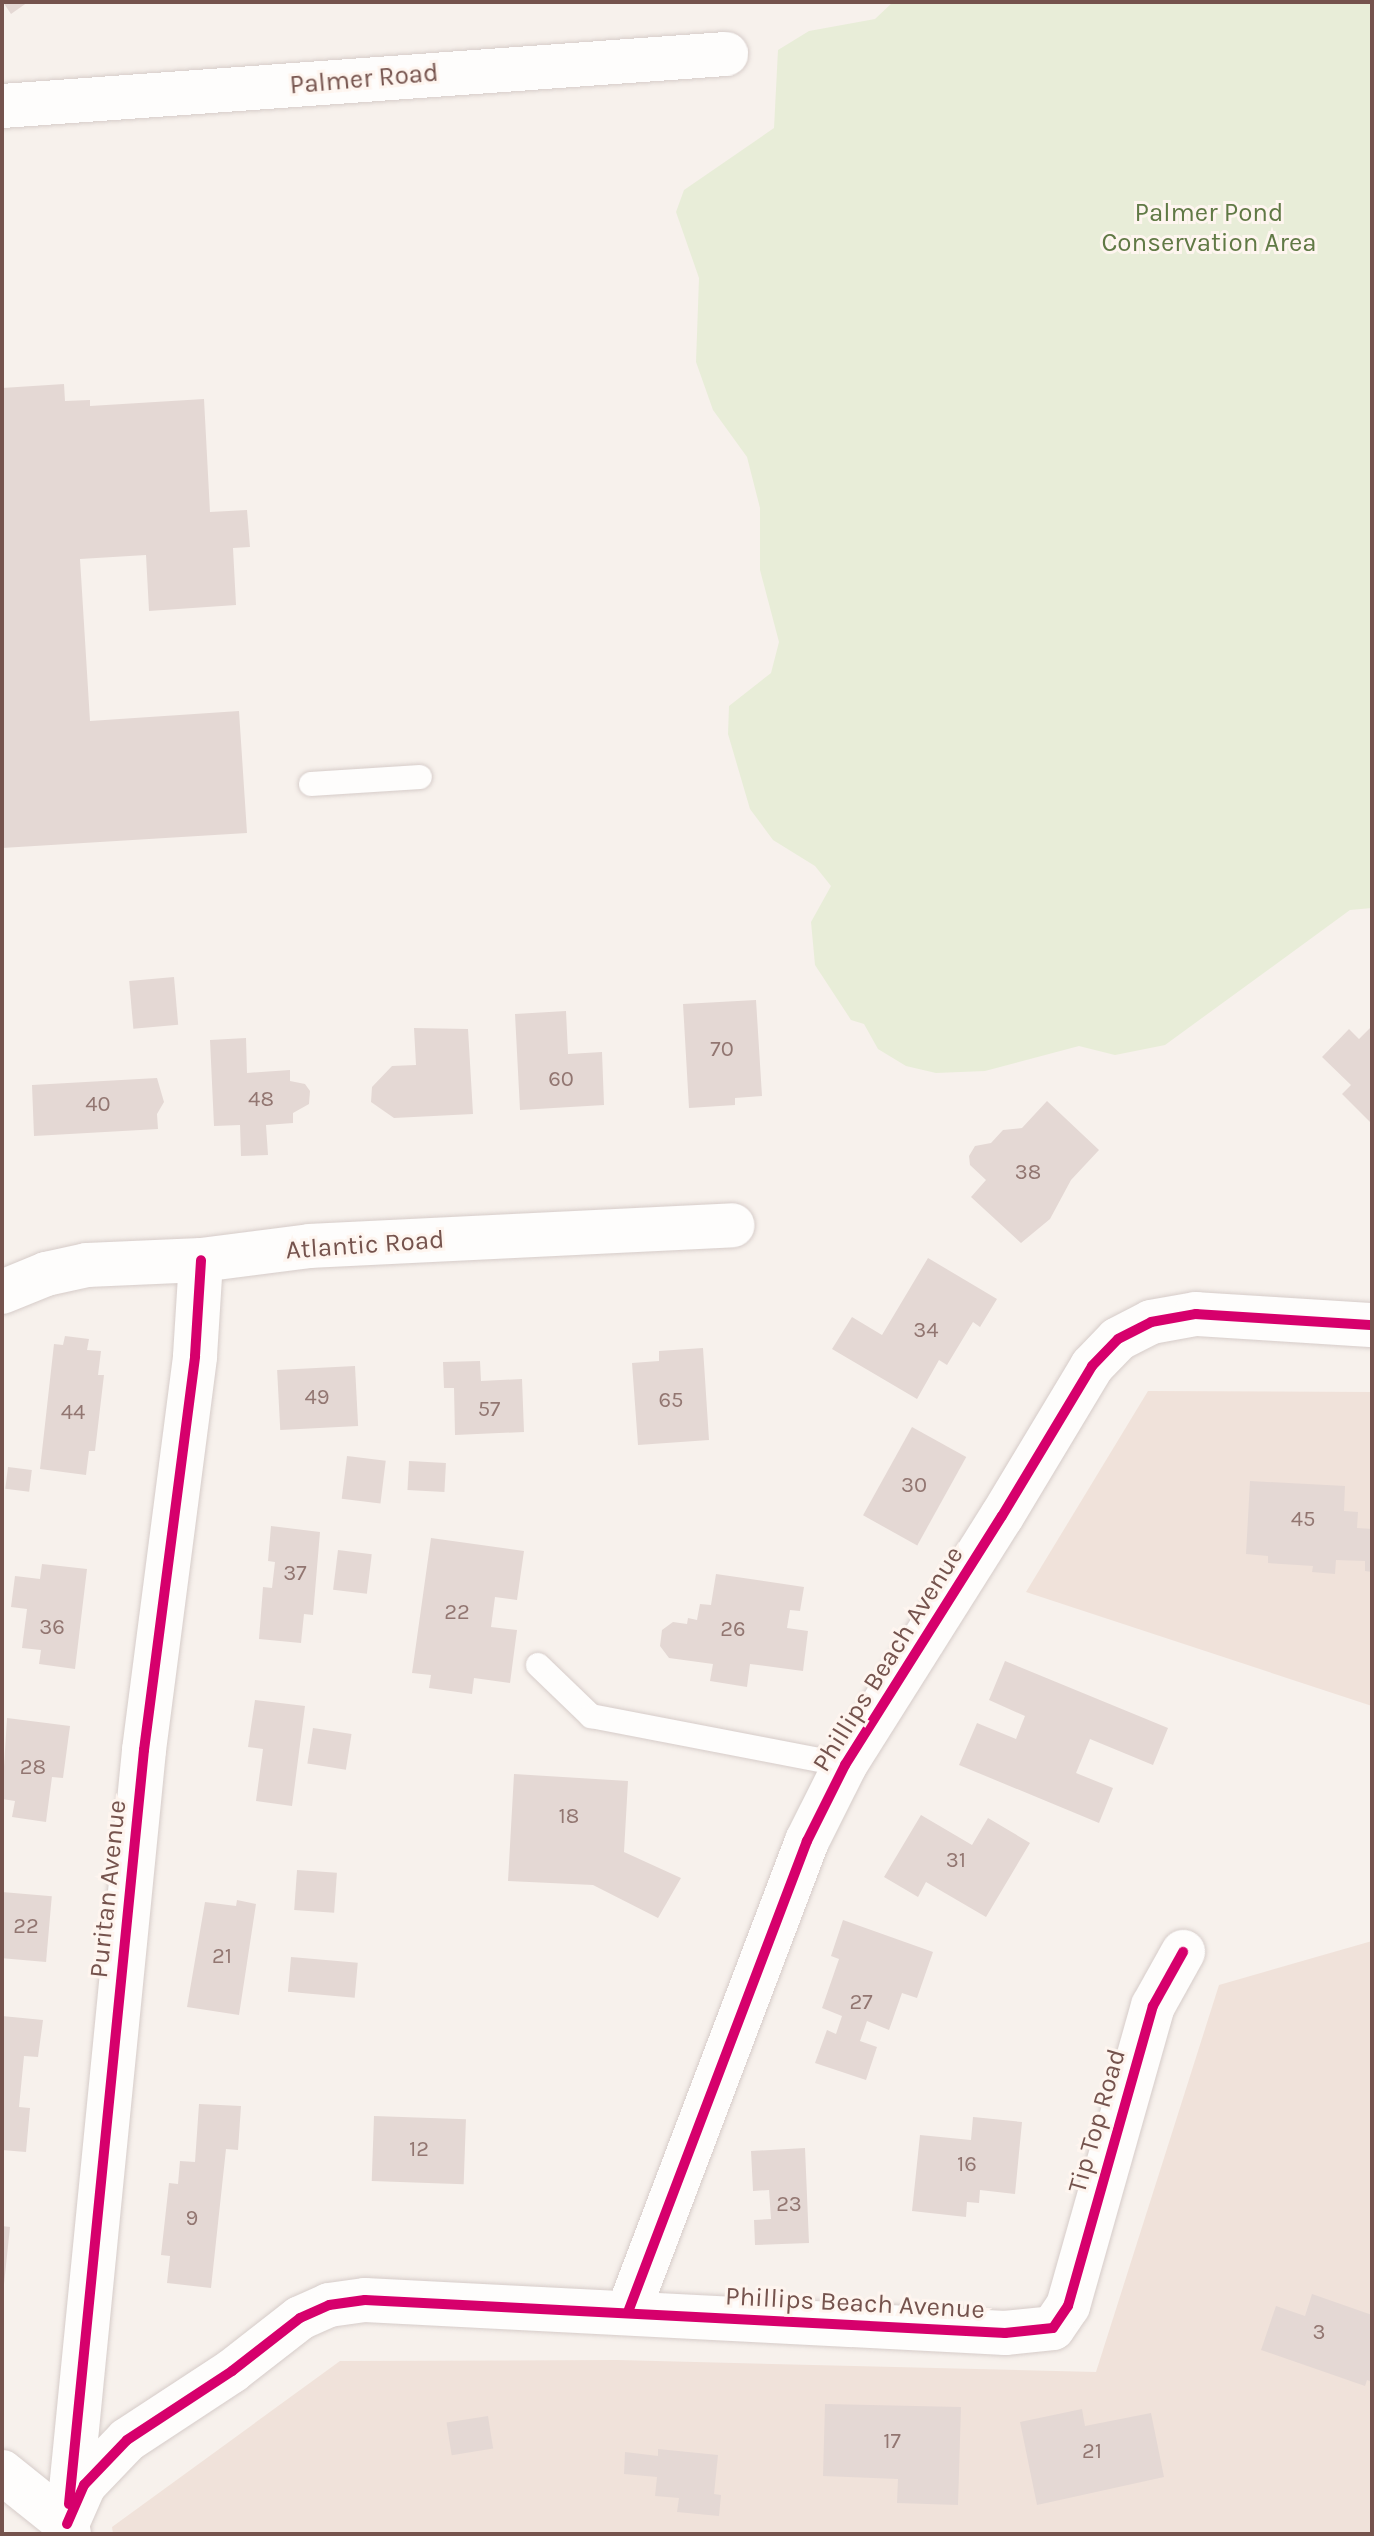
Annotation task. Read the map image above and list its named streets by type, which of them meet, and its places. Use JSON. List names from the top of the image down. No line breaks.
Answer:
{"streets":{"street":["Palmer Road","Atlantic Road","Phillips Beach Avenue","Puritan Avenue","Tip Top Road"]},"crossings":[["Atlantic Road","Puritan Avenue"],["Phillips Beach Avenue","Puritan Avenue"],["Phillips Beach Avenue","Tip Top Road"]],"parks":["Palmer Pond Conservation Area"],"house_numbers":["70","60","48","40","38","34","49","65","57","44","30","45","37","22","36","26","28","18","31","22","21","27","12","16","23","9","3","17","21"]}
